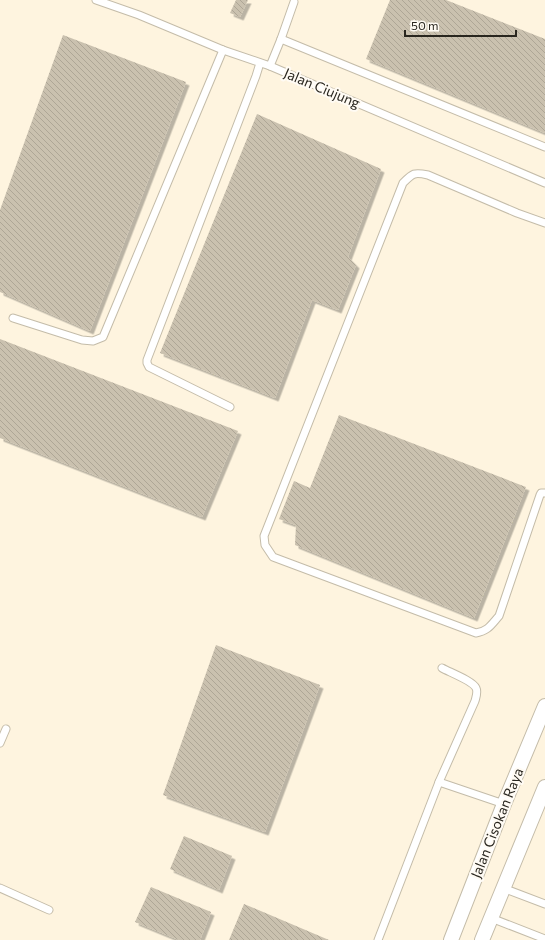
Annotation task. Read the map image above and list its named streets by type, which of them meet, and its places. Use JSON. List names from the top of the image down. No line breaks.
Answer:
{"streets":{"street":["Jalan Cisokan Raya"],"lane":["Jalan Ciujung"]},"scale_bar":"50 m"}
